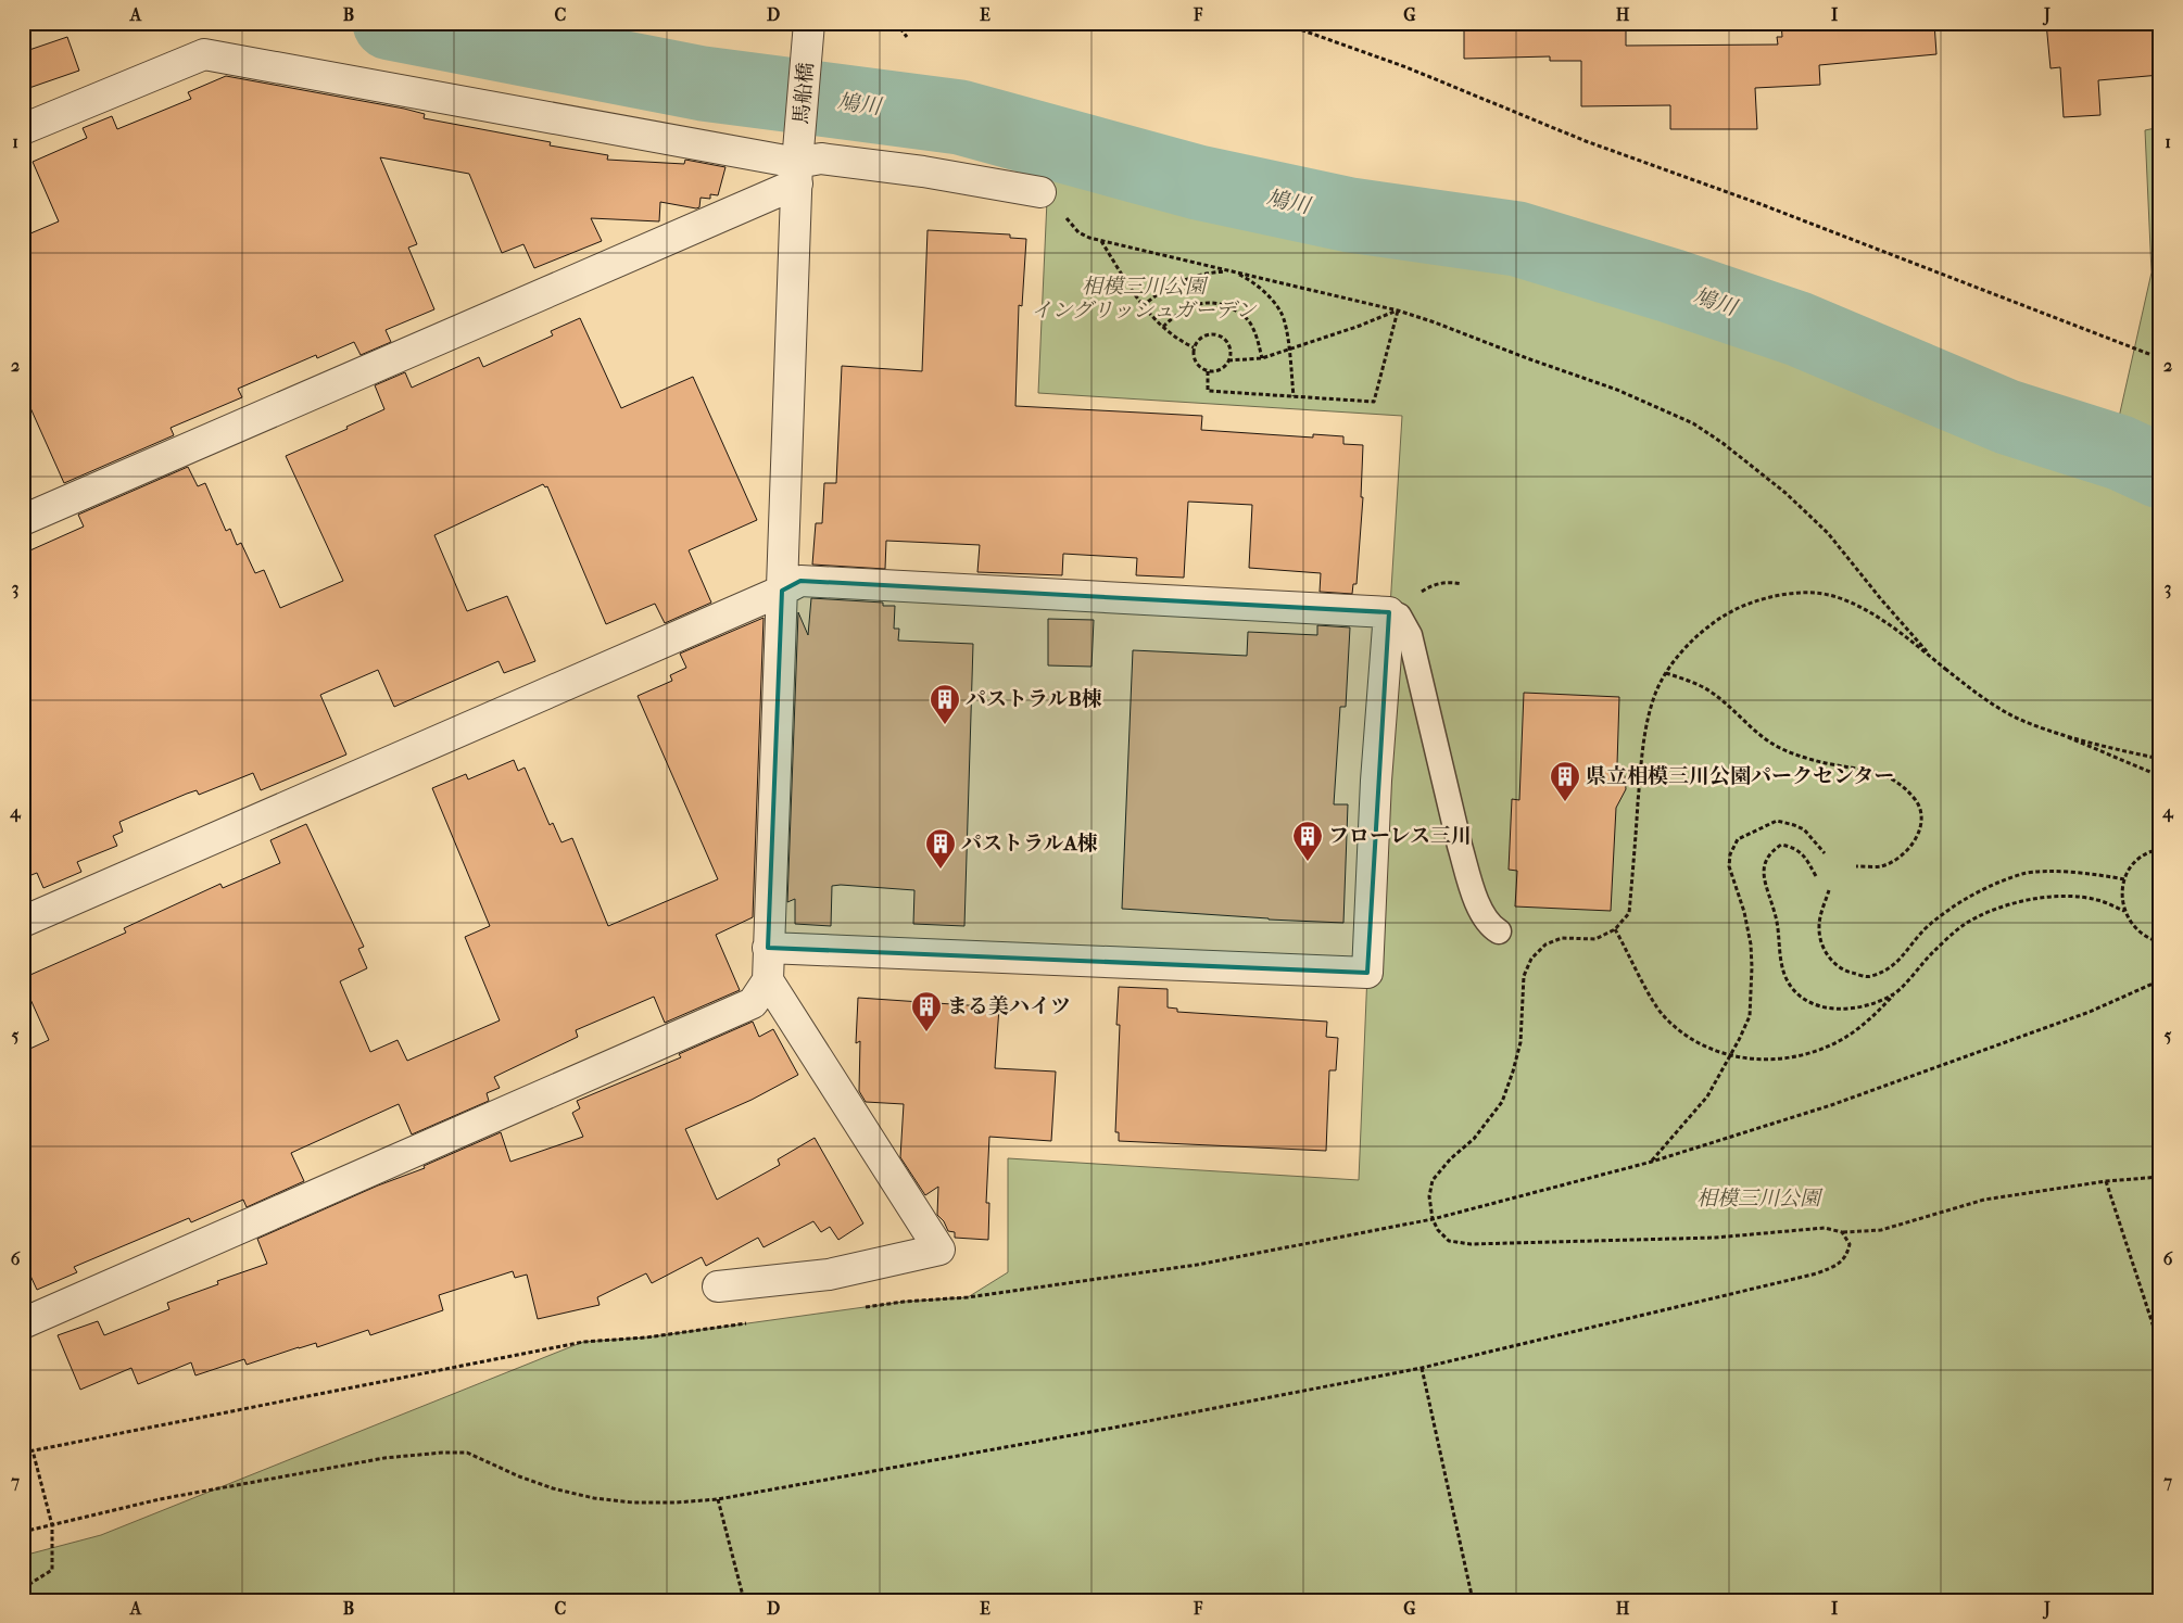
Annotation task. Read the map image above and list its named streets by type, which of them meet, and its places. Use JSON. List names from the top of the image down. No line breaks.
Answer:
{"streets":{"street":["馬船橋"]},"water":["鳩川"],"parks":["相模三川公園 イングリッシュガーデン","相模三川公園"],"places":{"building":["パストラルB棟","県立相模三川公園パークセンター","フローレス三川","パストラルA棟","まる美ハイツ"]},"grid":{"columns":["A","B","C","D","E","F","G","H","I","J"],"rows":["1","2","3","4","5","6","7"]}}
